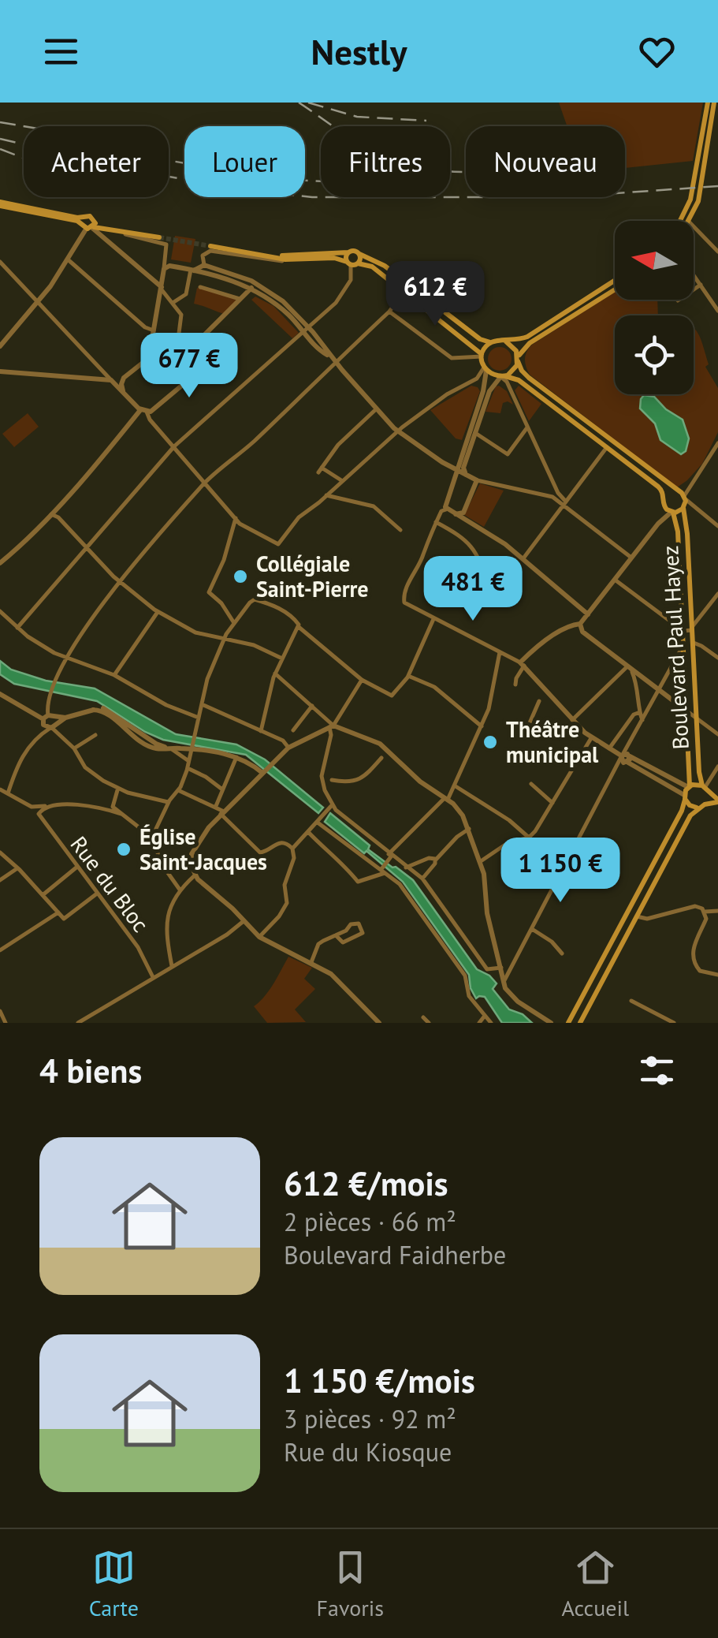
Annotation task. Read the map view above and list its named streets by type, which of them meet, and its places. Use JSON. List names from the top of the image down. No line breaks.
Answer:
{"streets":{"main road":["Boulevard Paul Hayez"],"street":["Rue du Bloc"]},"places":["Collégiale Saint-Pierre","Théâtre municipal","Église Saint-Jacques"],"north":"left","page":{"header":"Nestly","chip":["Acheter","Louer","Filtres","Nouveau"],"price":["612 €","677 €","481 €","1 150 €"],"heading":"4 biens","list":[{"name":"612 €/mois","note":"2 pièces · 66 m² · Boulevard Faidherbe"},{"name":"1 150 €/mois","note":"3 pièces · 92 m² · Rue du Kiosque"}],"tabs":["Carte","Favoris","Accueil"]}}
